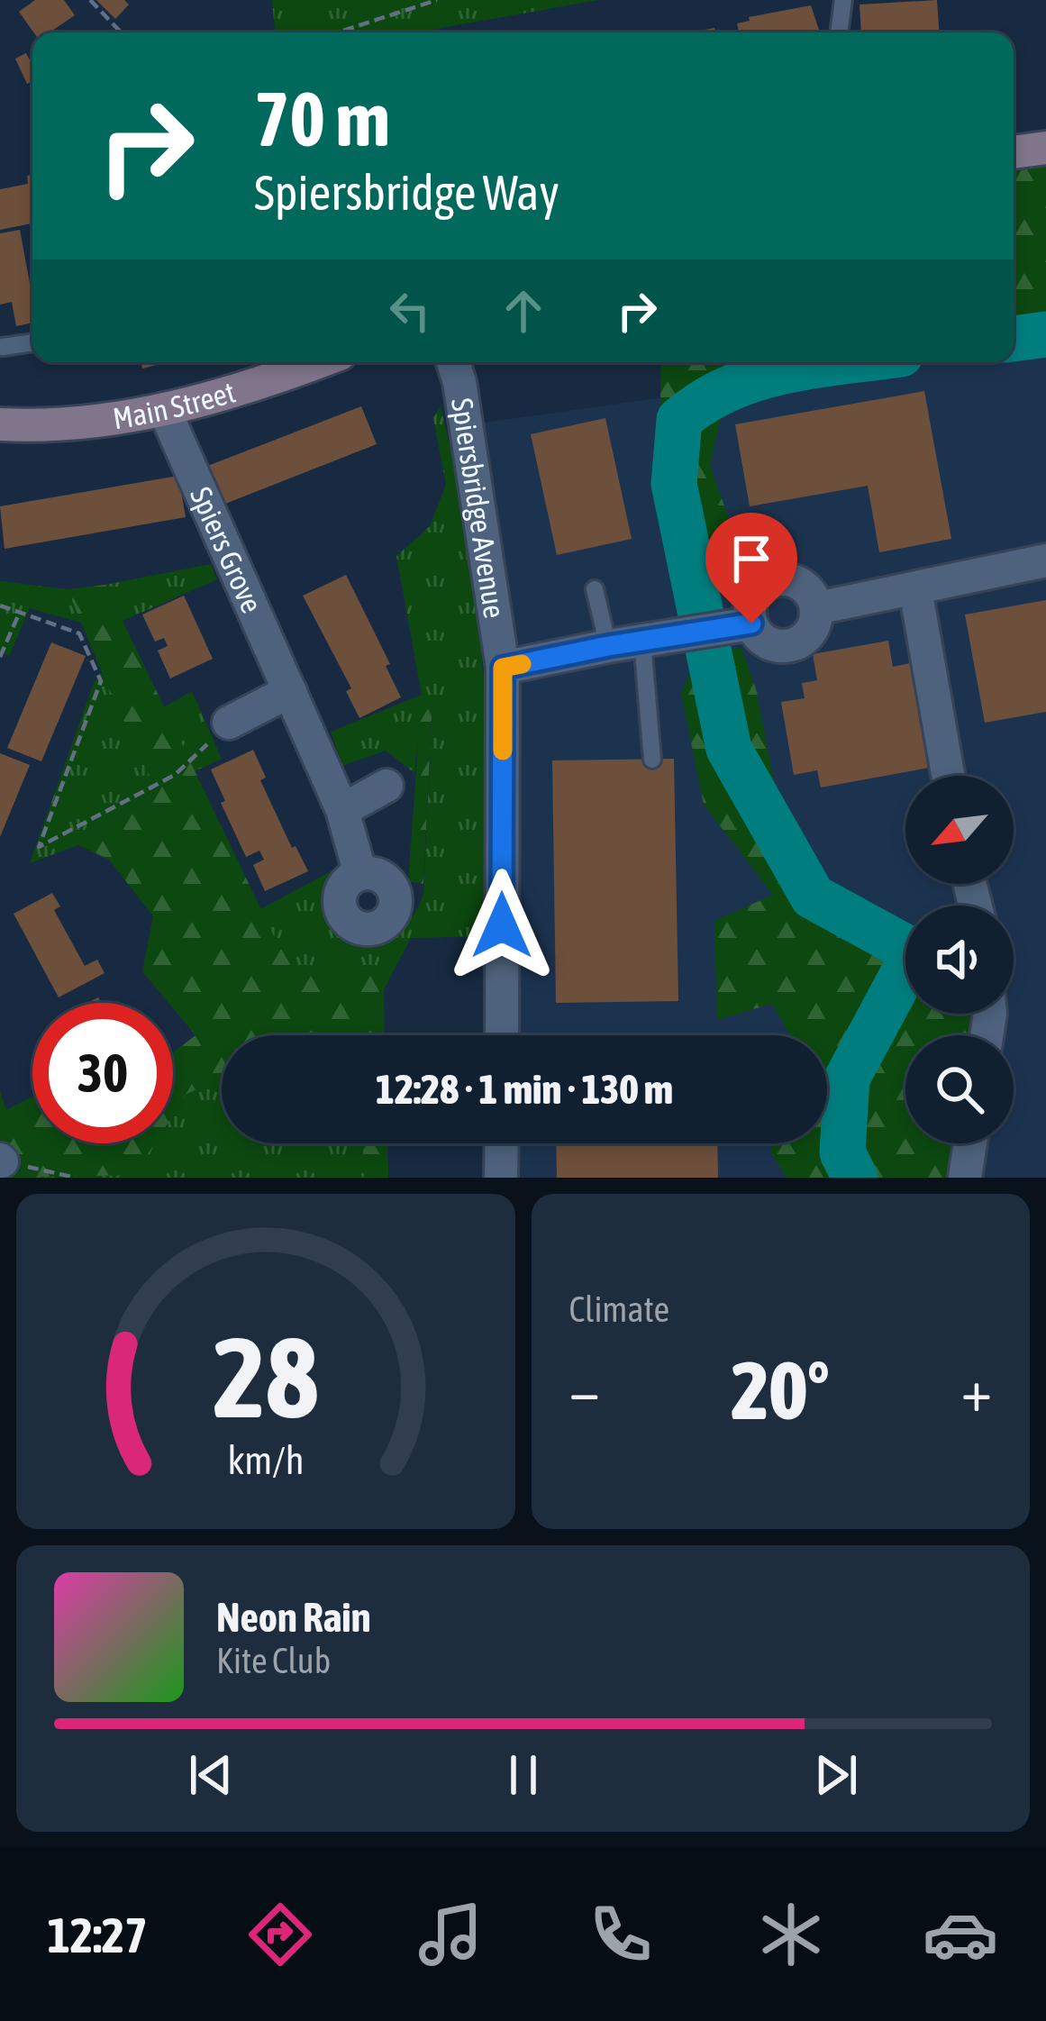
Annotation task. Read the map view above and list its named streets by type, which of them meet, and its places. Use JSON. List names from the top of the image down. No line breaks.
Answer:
{"streets":{"main road":["Main Street"],"street":["Spiersbridge Avenue","Spiers Grove"]},"crossings":[["Main Street","Spiers Grove"]],"north":"bottom left","page":{"turn":["70 m","Spiersbridge Way"],"limit":"30","trip":"12:28 · 1 min · 130 m","tile":"Climate","heat":["−","20°","+"],"song":["Neon Rain","Kite Club"],"tabs":"12:27","gauge":["28","km/h"]}}
